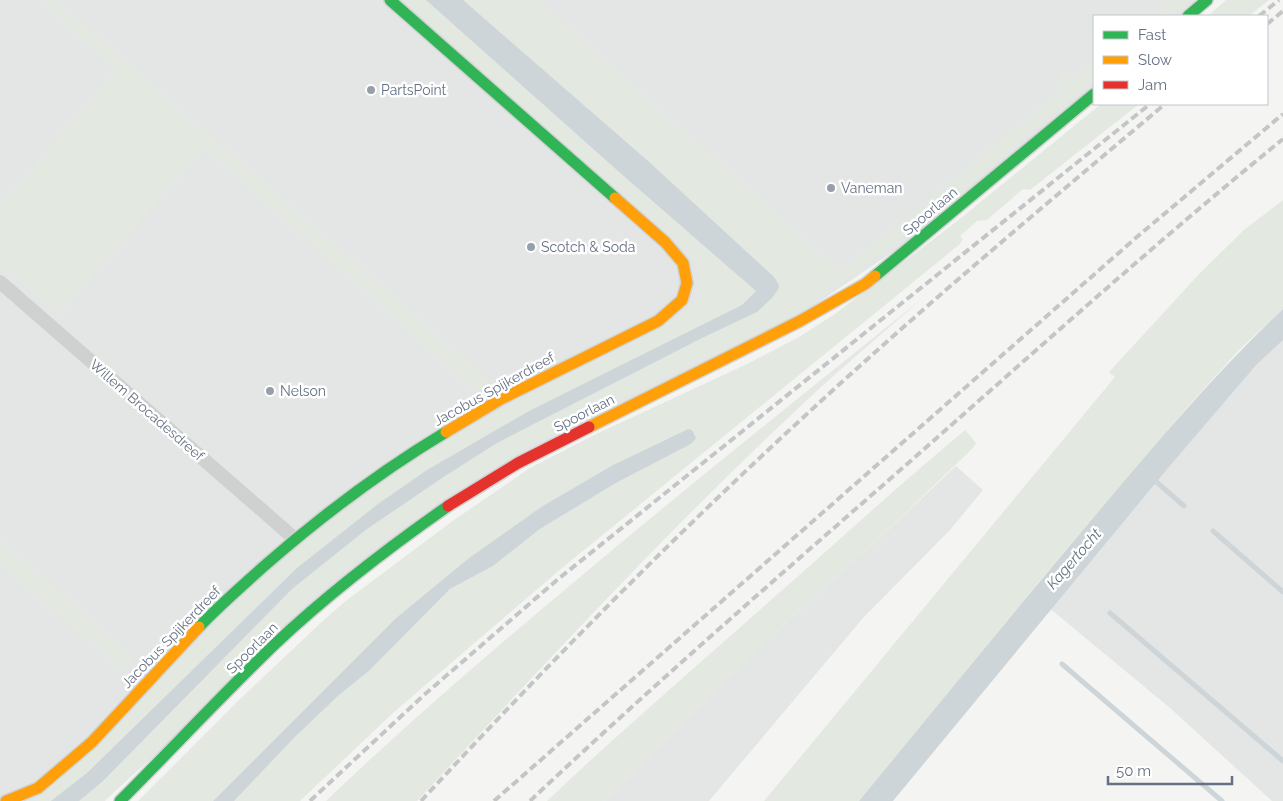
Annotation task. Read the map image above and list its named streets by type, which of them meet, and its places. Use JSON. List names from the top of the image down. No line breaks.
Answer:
{"streets":{"street":["Spoorlaan","Jacobus Spijkerdreef","Willem Brocadesdreef"]},"crossings":[["Jacobus Spijkerdreef","Willem Brocadesdreef"]],"water":["Kagertocht"],"places":["PartsPoint","Vaneman","Scotch & Soda","Nelson"],"legend":["Fast","Slow","Jam"],"scale_bar":"50 m"}
